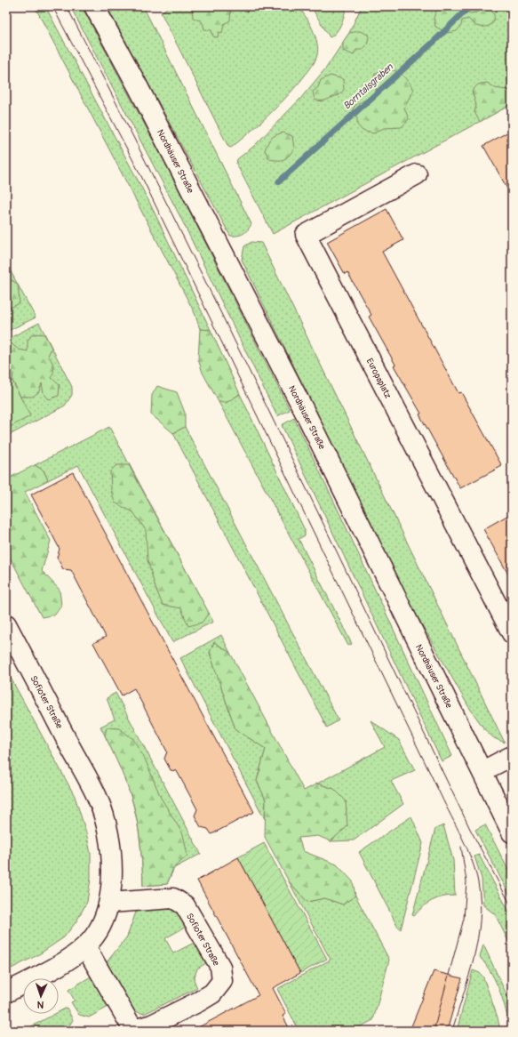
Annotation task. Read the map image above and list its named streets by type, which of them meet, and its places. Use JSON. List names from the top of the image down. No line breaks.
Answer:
{"streets":{"street":["Nordhäuser Straße","Europaplatz","Sofioter Straße"]},"water":["Borntalsgraben"],"north":"bottom"}
